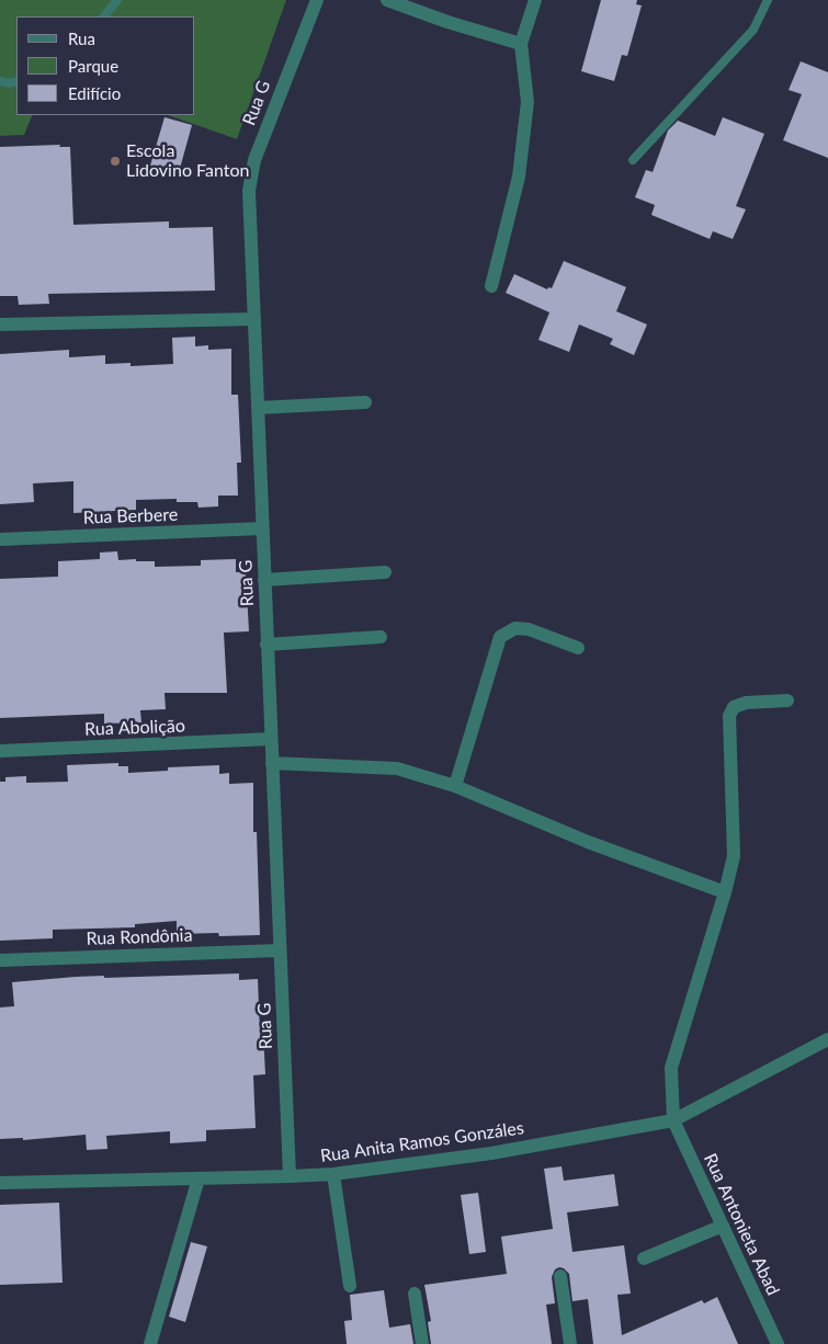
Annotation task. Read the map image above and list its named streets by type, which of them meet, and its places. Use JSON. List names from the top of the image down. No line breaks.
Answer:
{"streets":{"street":["Rua G","Rua Berbere","Rua Abolição","Rua Rondônia","Rua Anita Ramos Gonzáles","Rua Antonieta Abad"]},"crossings":[["Rua G","Rua Berbere"],["Rua G","Rua Abolição"],["Rua G","Rua Rondônia"],["Rua G","Rua Anita Ramos Gonzáles"],["Rua Anita Ramos Gonzáles","Rua Antonieta Abad"]],"places":["Escola Lidovino Fanton"],"legend":["Rua","Parque","Edifício"]}
